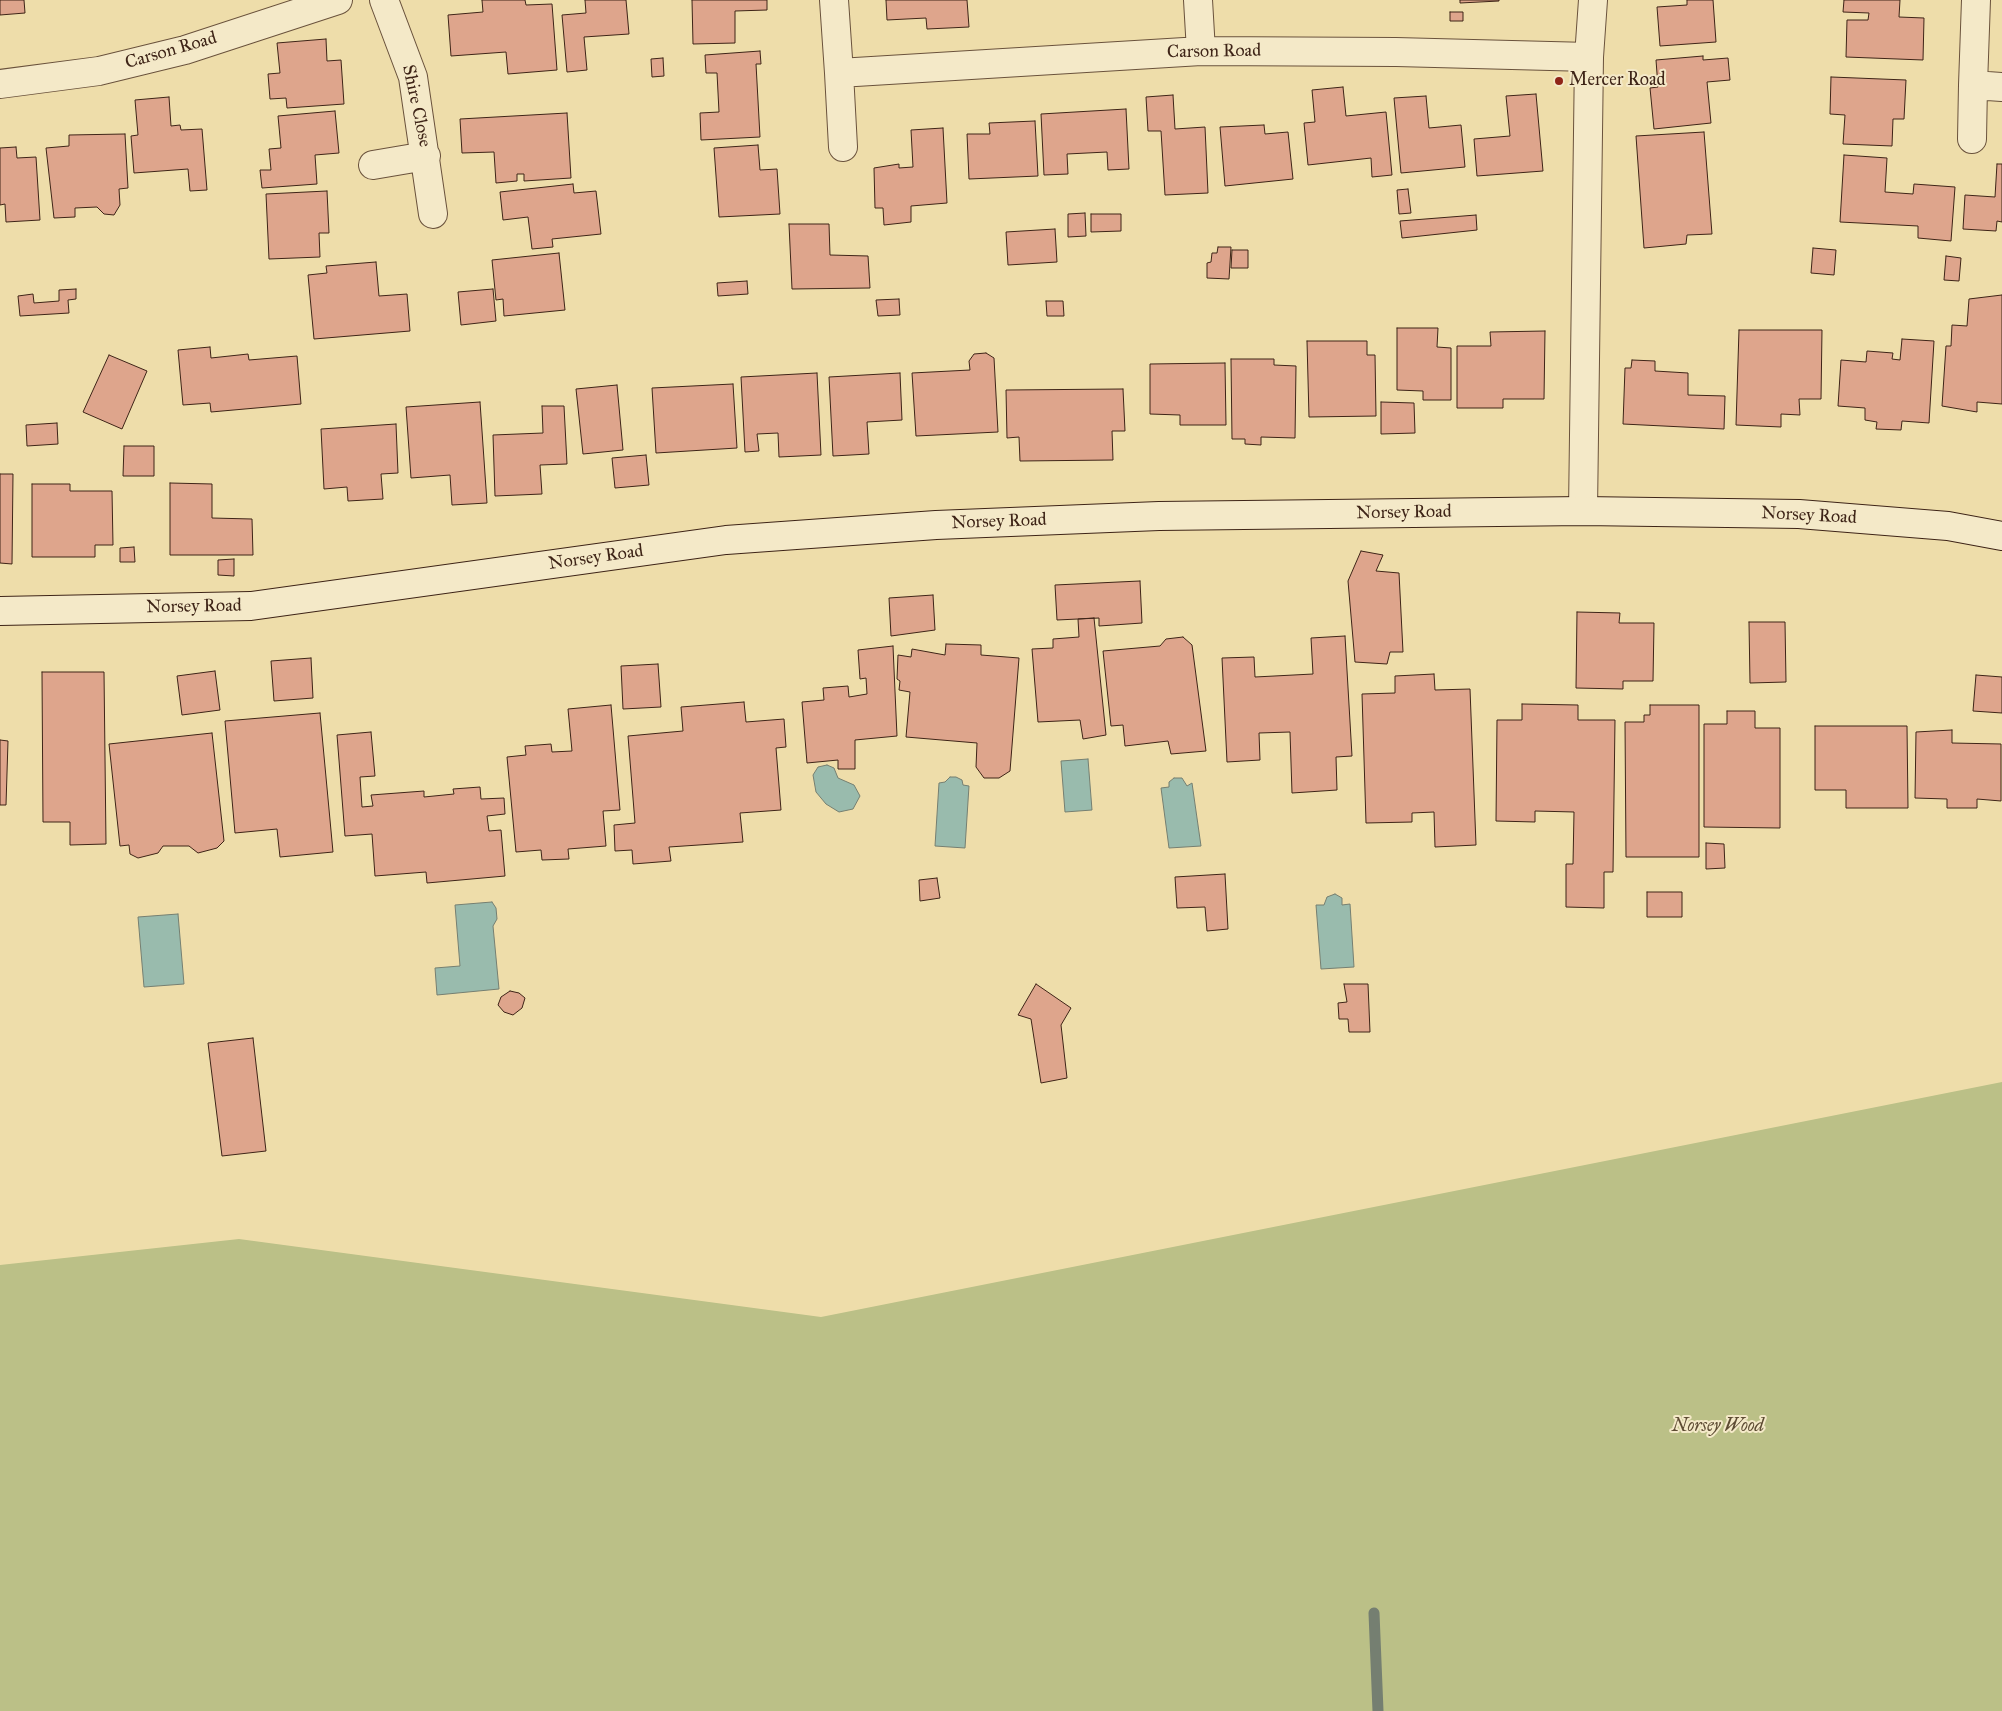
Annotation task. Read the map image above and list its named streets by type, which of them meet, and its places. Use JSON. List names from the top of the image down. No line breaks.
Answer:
{"streets":{"street":["Carson Road","Shire Close","Norsey Road"]},"parks":["Norsey Wood"],"places":["Mercer Road"]}
